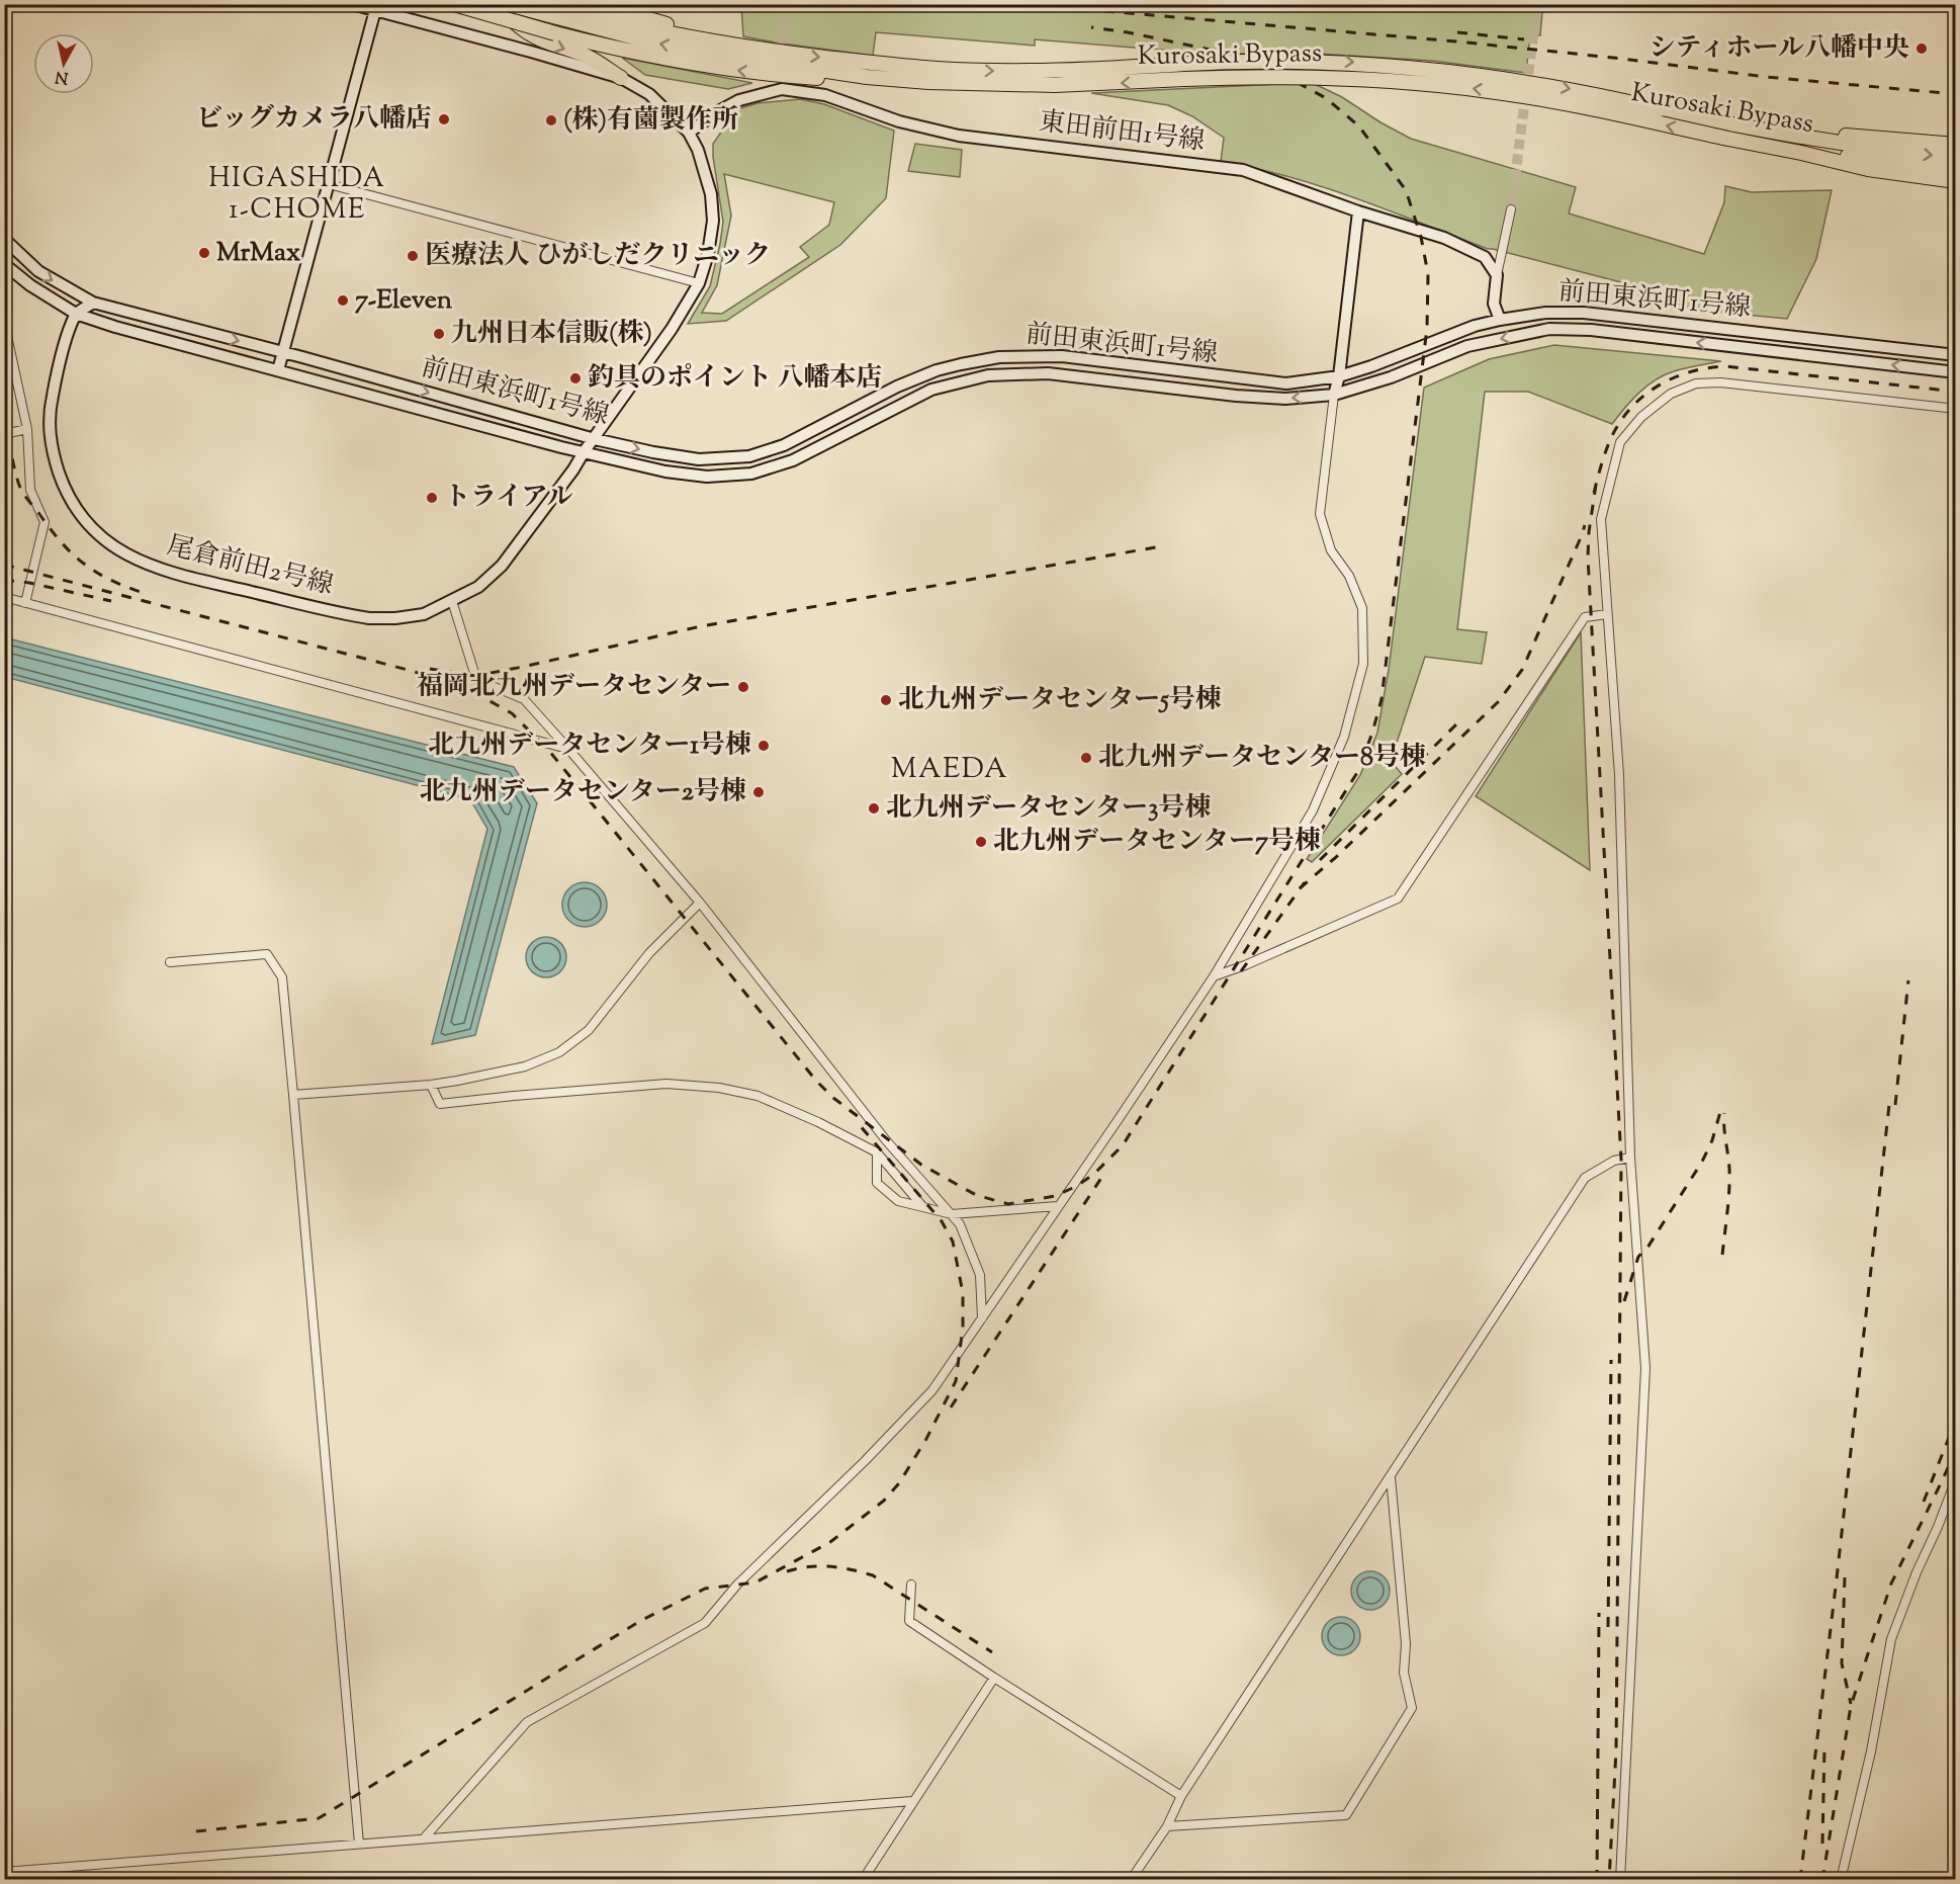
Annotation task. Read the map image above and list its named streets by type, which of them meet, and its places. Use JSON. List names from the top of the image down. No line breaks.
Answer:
{"streets":{"highway":["Kurosaki Bypass"],"street":["東田前田1号線","前田東浜町1号線","尾倉前田2号線"]},"crossings":[["東田前田1号線","尾倉前田2号線"],["前田東浜町1号線","尾倉前田2号線"]],"districts":["HIGASHIDA 1-CHOME","MAEDA"],"places":["シティホール八幡中央","ビッグカメラ八幡店","(株)有薗製作所","MrMax","医療法人 ひがしだクリニック","7-Eleven","九州日本信販(株)","釣具のポイント 八幡本店","トライアル","福岡北九州データセンター","北九州データセンター5号棟","北九州データセンター1号棟","北九州データセンター8号棟","北九州データセンター2号棟","北九州データセンター3号棟","北九州データセンター7号棟"],"north":"bottom"}
